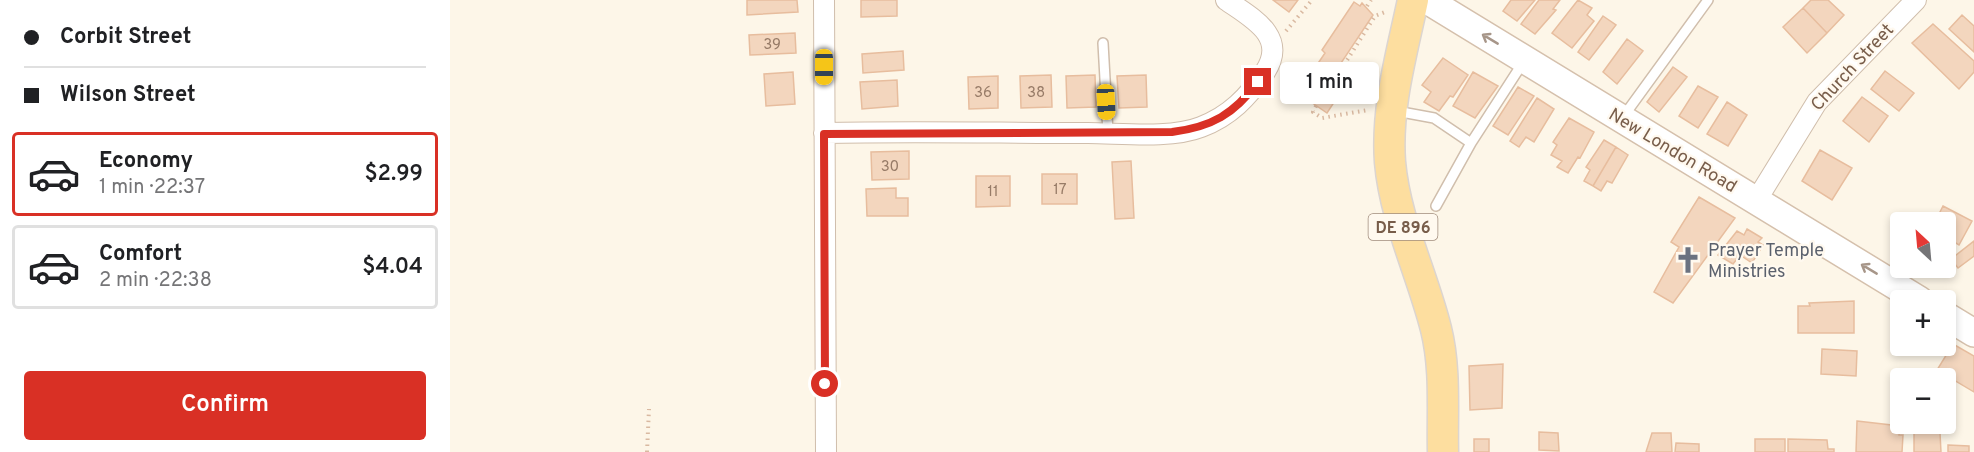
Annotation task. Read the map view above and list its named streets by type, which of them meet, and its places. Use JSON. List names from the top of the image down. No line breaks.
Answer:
{"streets":{"main road":["New London Road","DE 896"],"street":["Church Street"]},"crossings":[["Church Street","New London Road"]],"one_way":["New London Road"],"places":{"church":["Prayer Temple Ministries"]},"house_numbers":["39","36","38","30","17","11"],"north":"top left","page":{"banner":["Corbit Street","Wilson Street"],"bubble":"1 min","list":[{"name":"Economy","note":"1 min · 22:37","value":"$2.99"},{"name":"Comfort","note":"2 min · 22:38","value":"$4.04"}],"map_buttons":["+","−"],"buttons":"Confirm"}}
